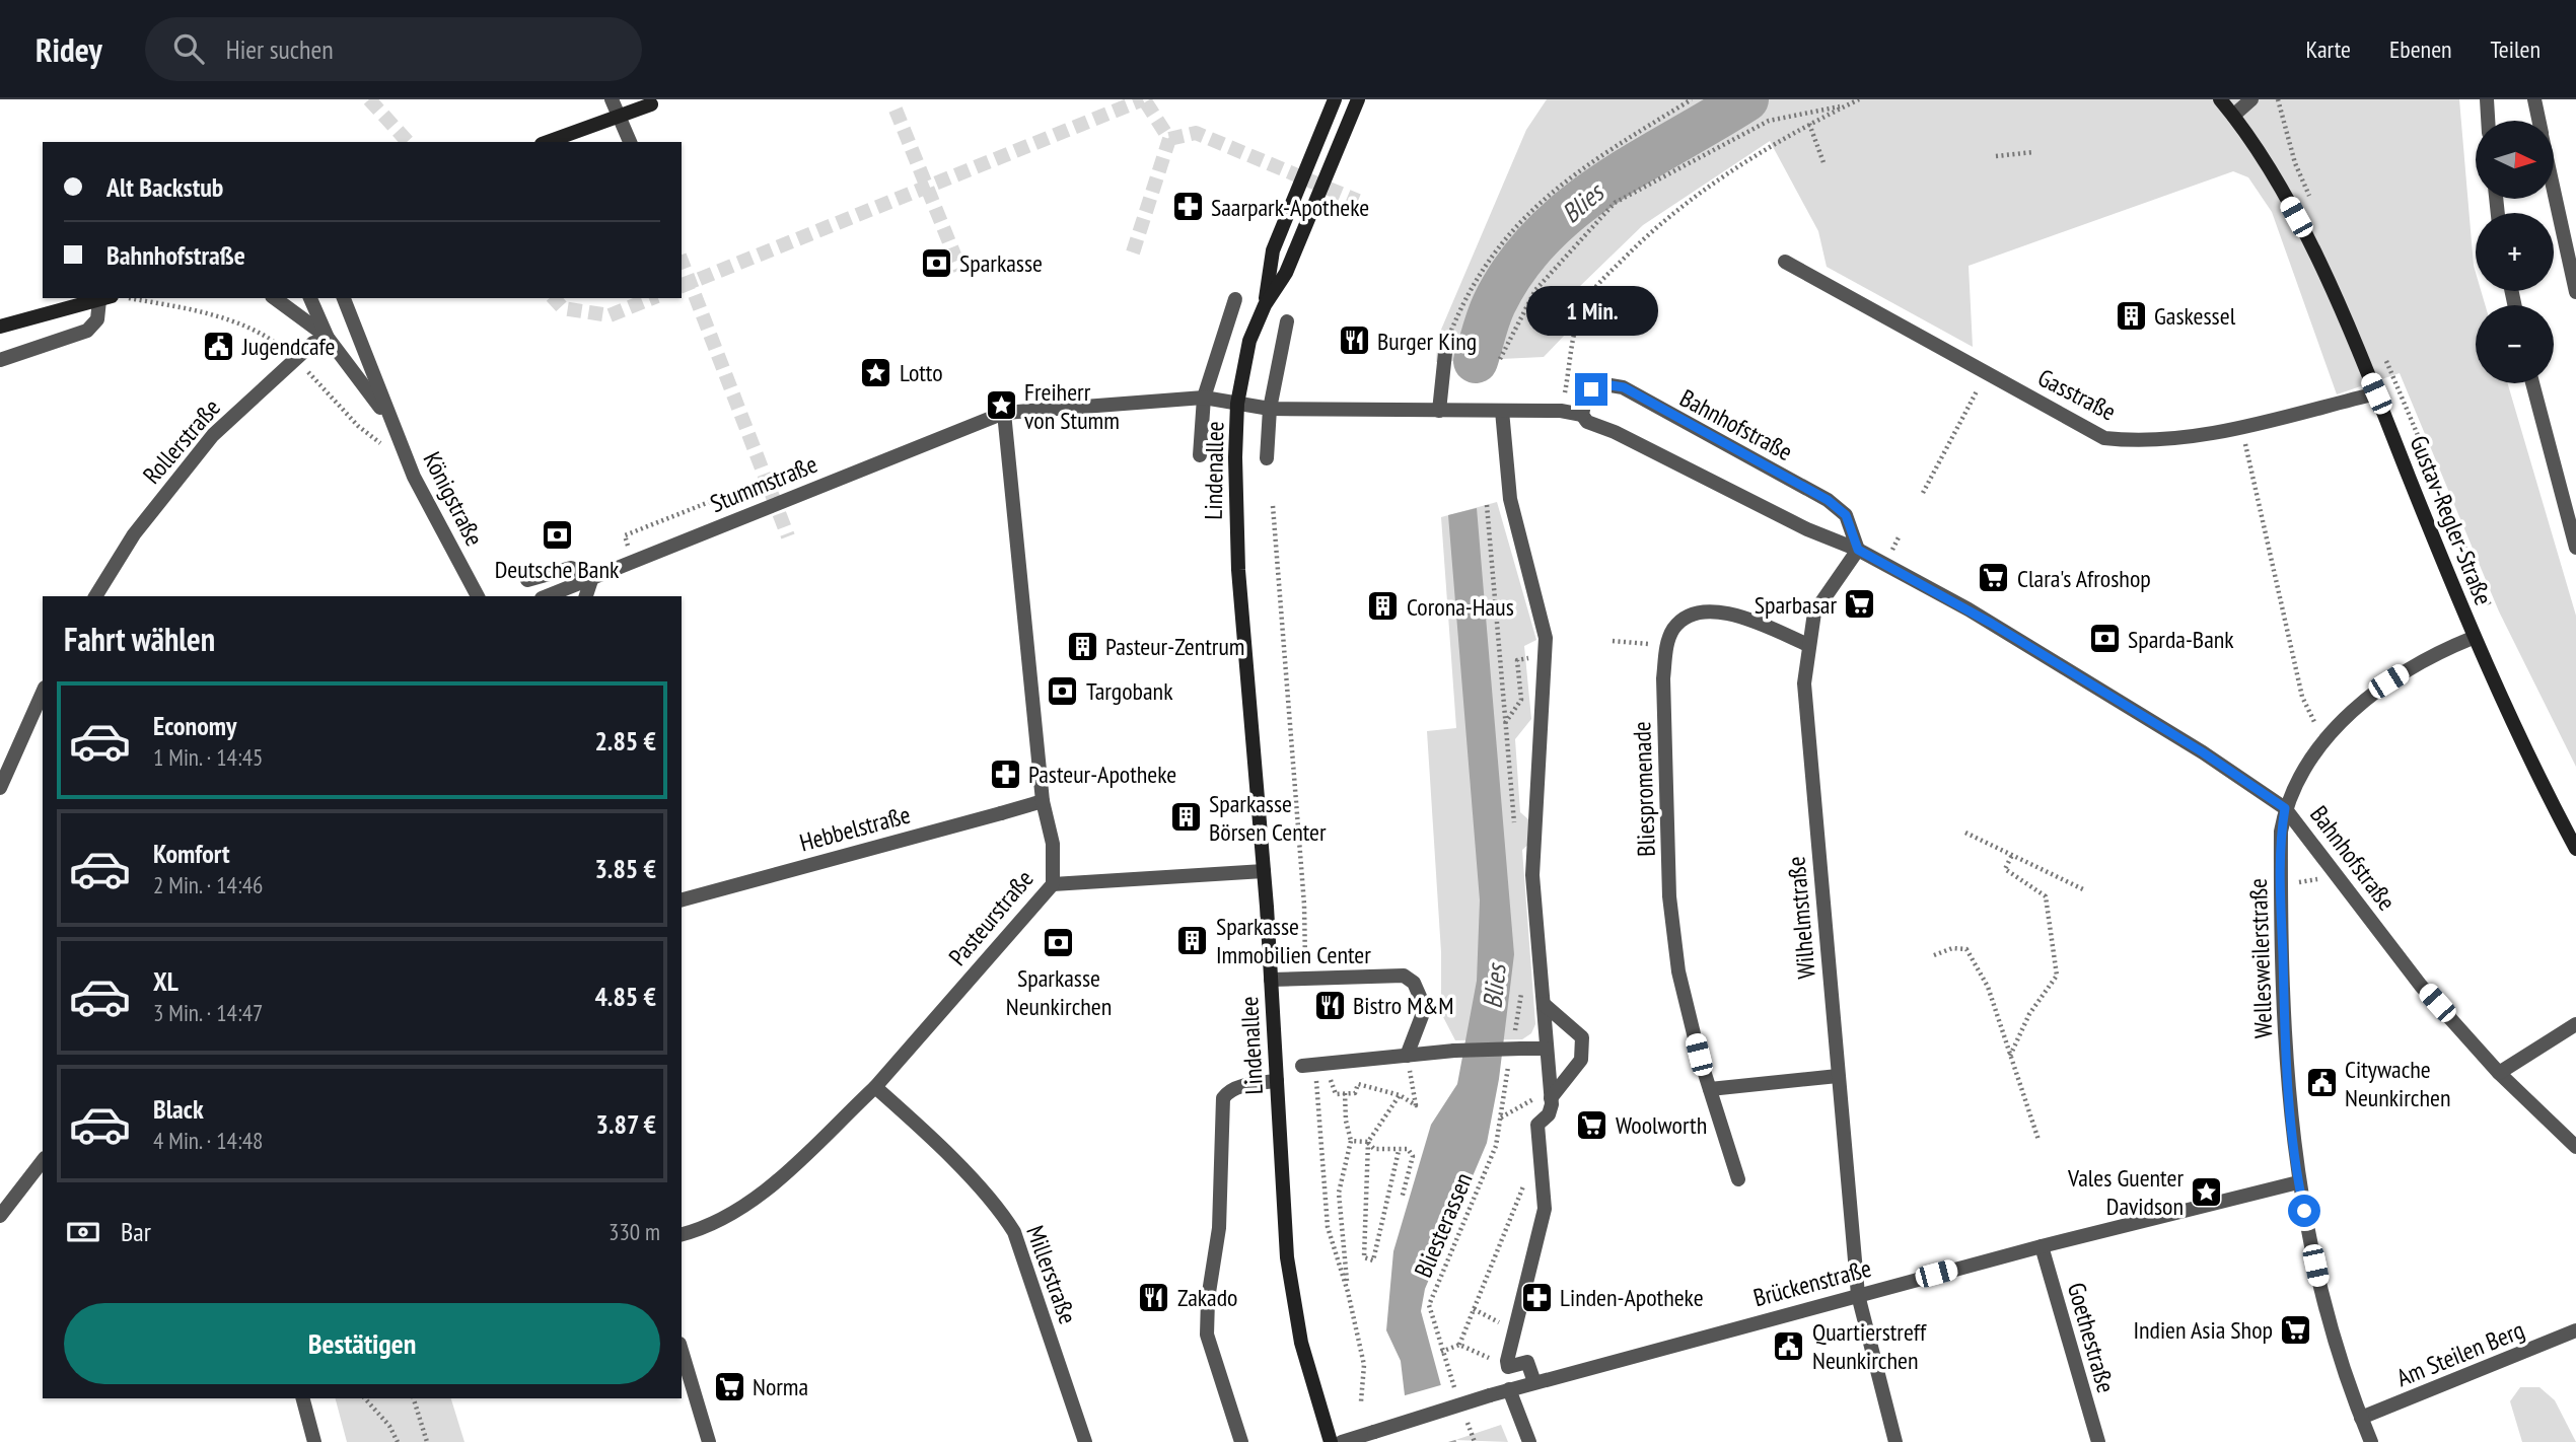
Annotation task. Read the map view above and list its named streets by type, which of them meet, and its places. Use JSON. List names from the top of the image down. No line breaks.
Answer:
{"streets":{"main road":["Lindenallee","Gustav-Regler-Straße"],"street":["Gasstraße","Bahnhofstraße","Rollerstraße","Stummstraße","Königstraße","Bliespromenade","Hebbelstraße","Pasteurstraße","Wilhelmstraße","Wellesweilerstraße","Millerstraße","Brückenstraße","Goethestraße","Am Steilen Berg"],"path":["Bliesterassen"]},"crossings":[["Gasstraße","Gustav-Regler-Straße"],["Bahnhofstraße","Lindenallee"],["Bahnhofstraße","Stummstraße"],["Bahnhofstraße","Wilhelmstraße"],["Bahnhofstraße","Wellesweilerstraße"],["Rollerstraße","Königstraße"],["Stummstraße","Pasteurstraße"],["Gustav-Regler-Straße","Wellesweilerstraße"],["Hebbelstraße","Pasteurstraße"],["Pasteurstraße","Millerstraße"],["Wilhelmstraße","Brückenstraße"],["Wellesweilerstraße","Brückenstraße"],["Wellesweilerstraße","Am Steilen Berg"],["Brückenstraße","Goethestraße"]],"water":["Blies"],"places":{"pharmacy":["Saarpark-Apotheke","Pasteur-Apotheke","Linden-Apotheke"],"bank":["Sparkasse","Deutsche Bank","Sparda-Bank","Targobank","Sparkasse Neunkirchen"],"building":["Gaskessel","Corona-Haus","Pasteur-Zentrum","Sparkasse Börsen Center","Sparkasse Immobilien Center"],"restaurant":["Burger King","Bistro M&M","Zakado"],"public building":["Jugendcafe","Citywache Neunkirchen","Quartierstreff Neunkirchen"],"place":["Lotto","Freiherr von Stumm","Vales Guenter Davidson"],"supermarket":["Clara's Afroshop","Sparbasar","Woolworth","Indien Asia Shop","Norma"]},"north":"right","page":{"header":"Ridey","search":"Hier suchen","nav":["Karte","Ebenen","Teilen"],"map_buttons":["+","−"],"banner":["Alt Backstub","Bahnhofstraße"],"bubble":"1 Min.","heading":"Fahrt wählen","list":[{"name":"Economy","note":"1 Min. · 14:45","value":"2.85 €"},{"name":"Komfort","note":"2 Min. · 14:46","value":"3.85 €"},{"name":"XL","note":"3 Min. · 14:47","value":"4.85 €"},{"name":"Black","note":"4 Min. · 14:48","value":"3.87 €"}],"pay":["Bar","330 m"],"buttons":"Bestätigen"}}
